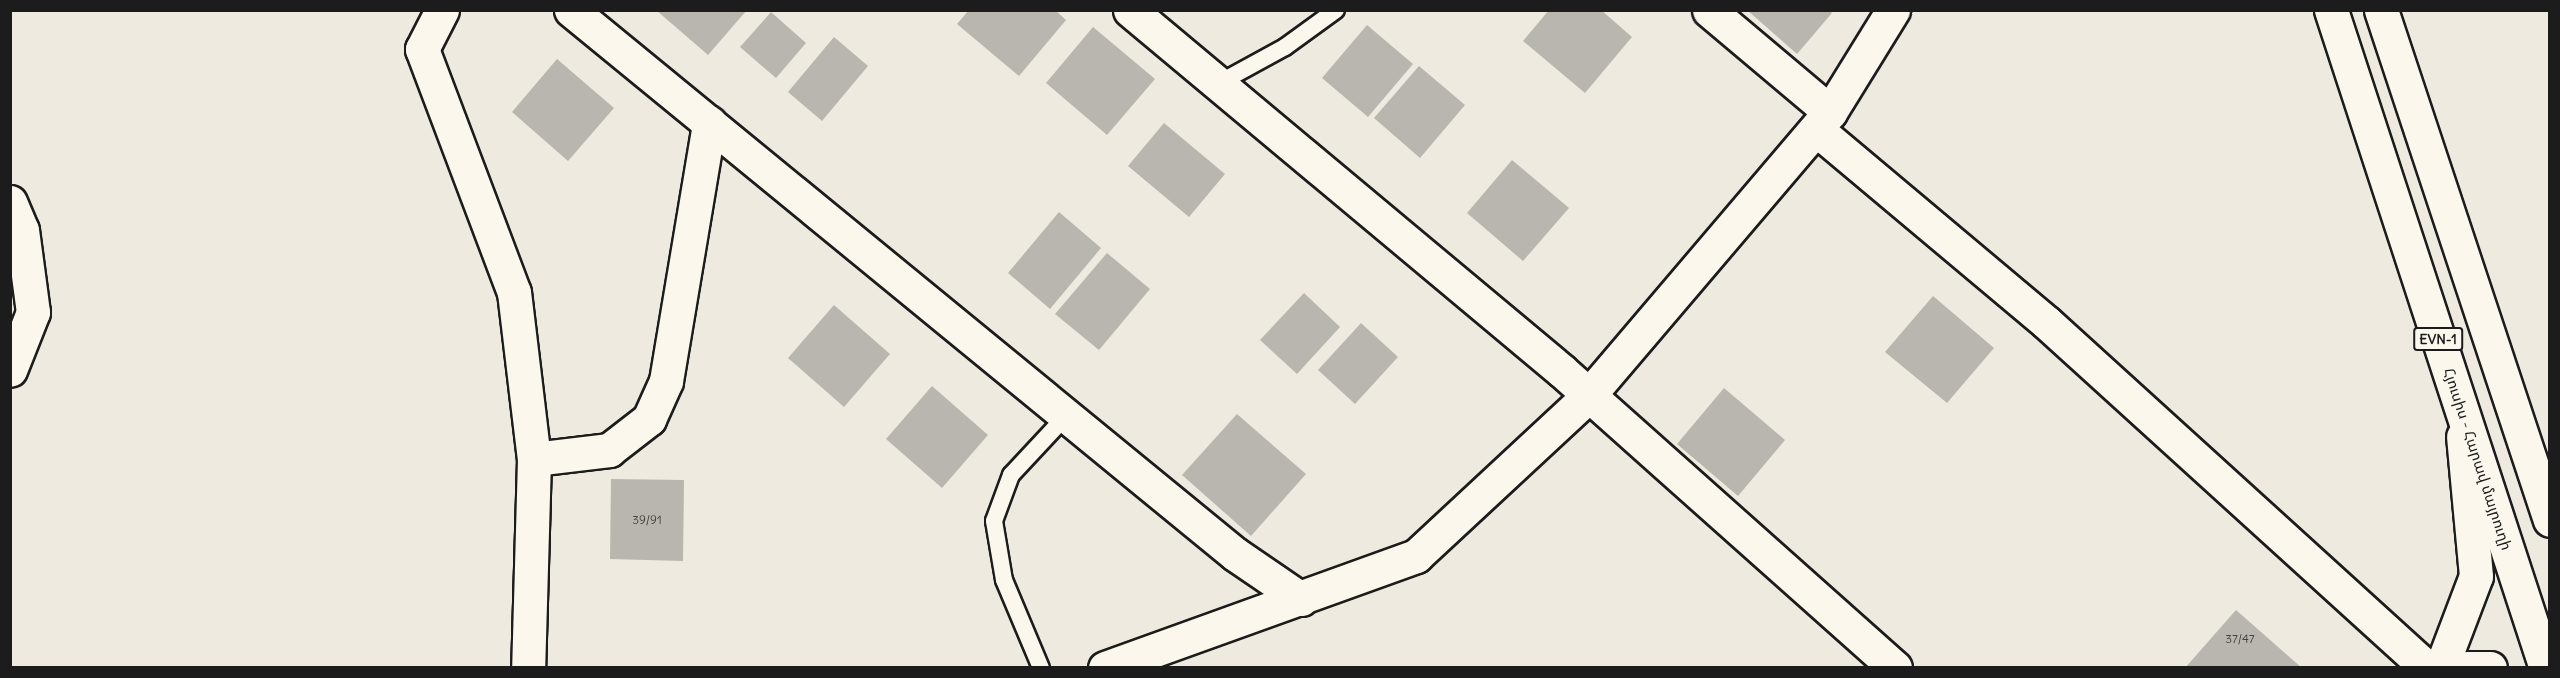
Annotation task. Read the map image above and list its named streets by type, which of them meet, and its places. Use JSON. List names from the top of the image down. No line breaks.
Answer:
{"streets":{"main road":["EVN-1","Հյուսիս - Հարավ մայրուղի"]},"house_numbers":["39/91","37/47"]}
